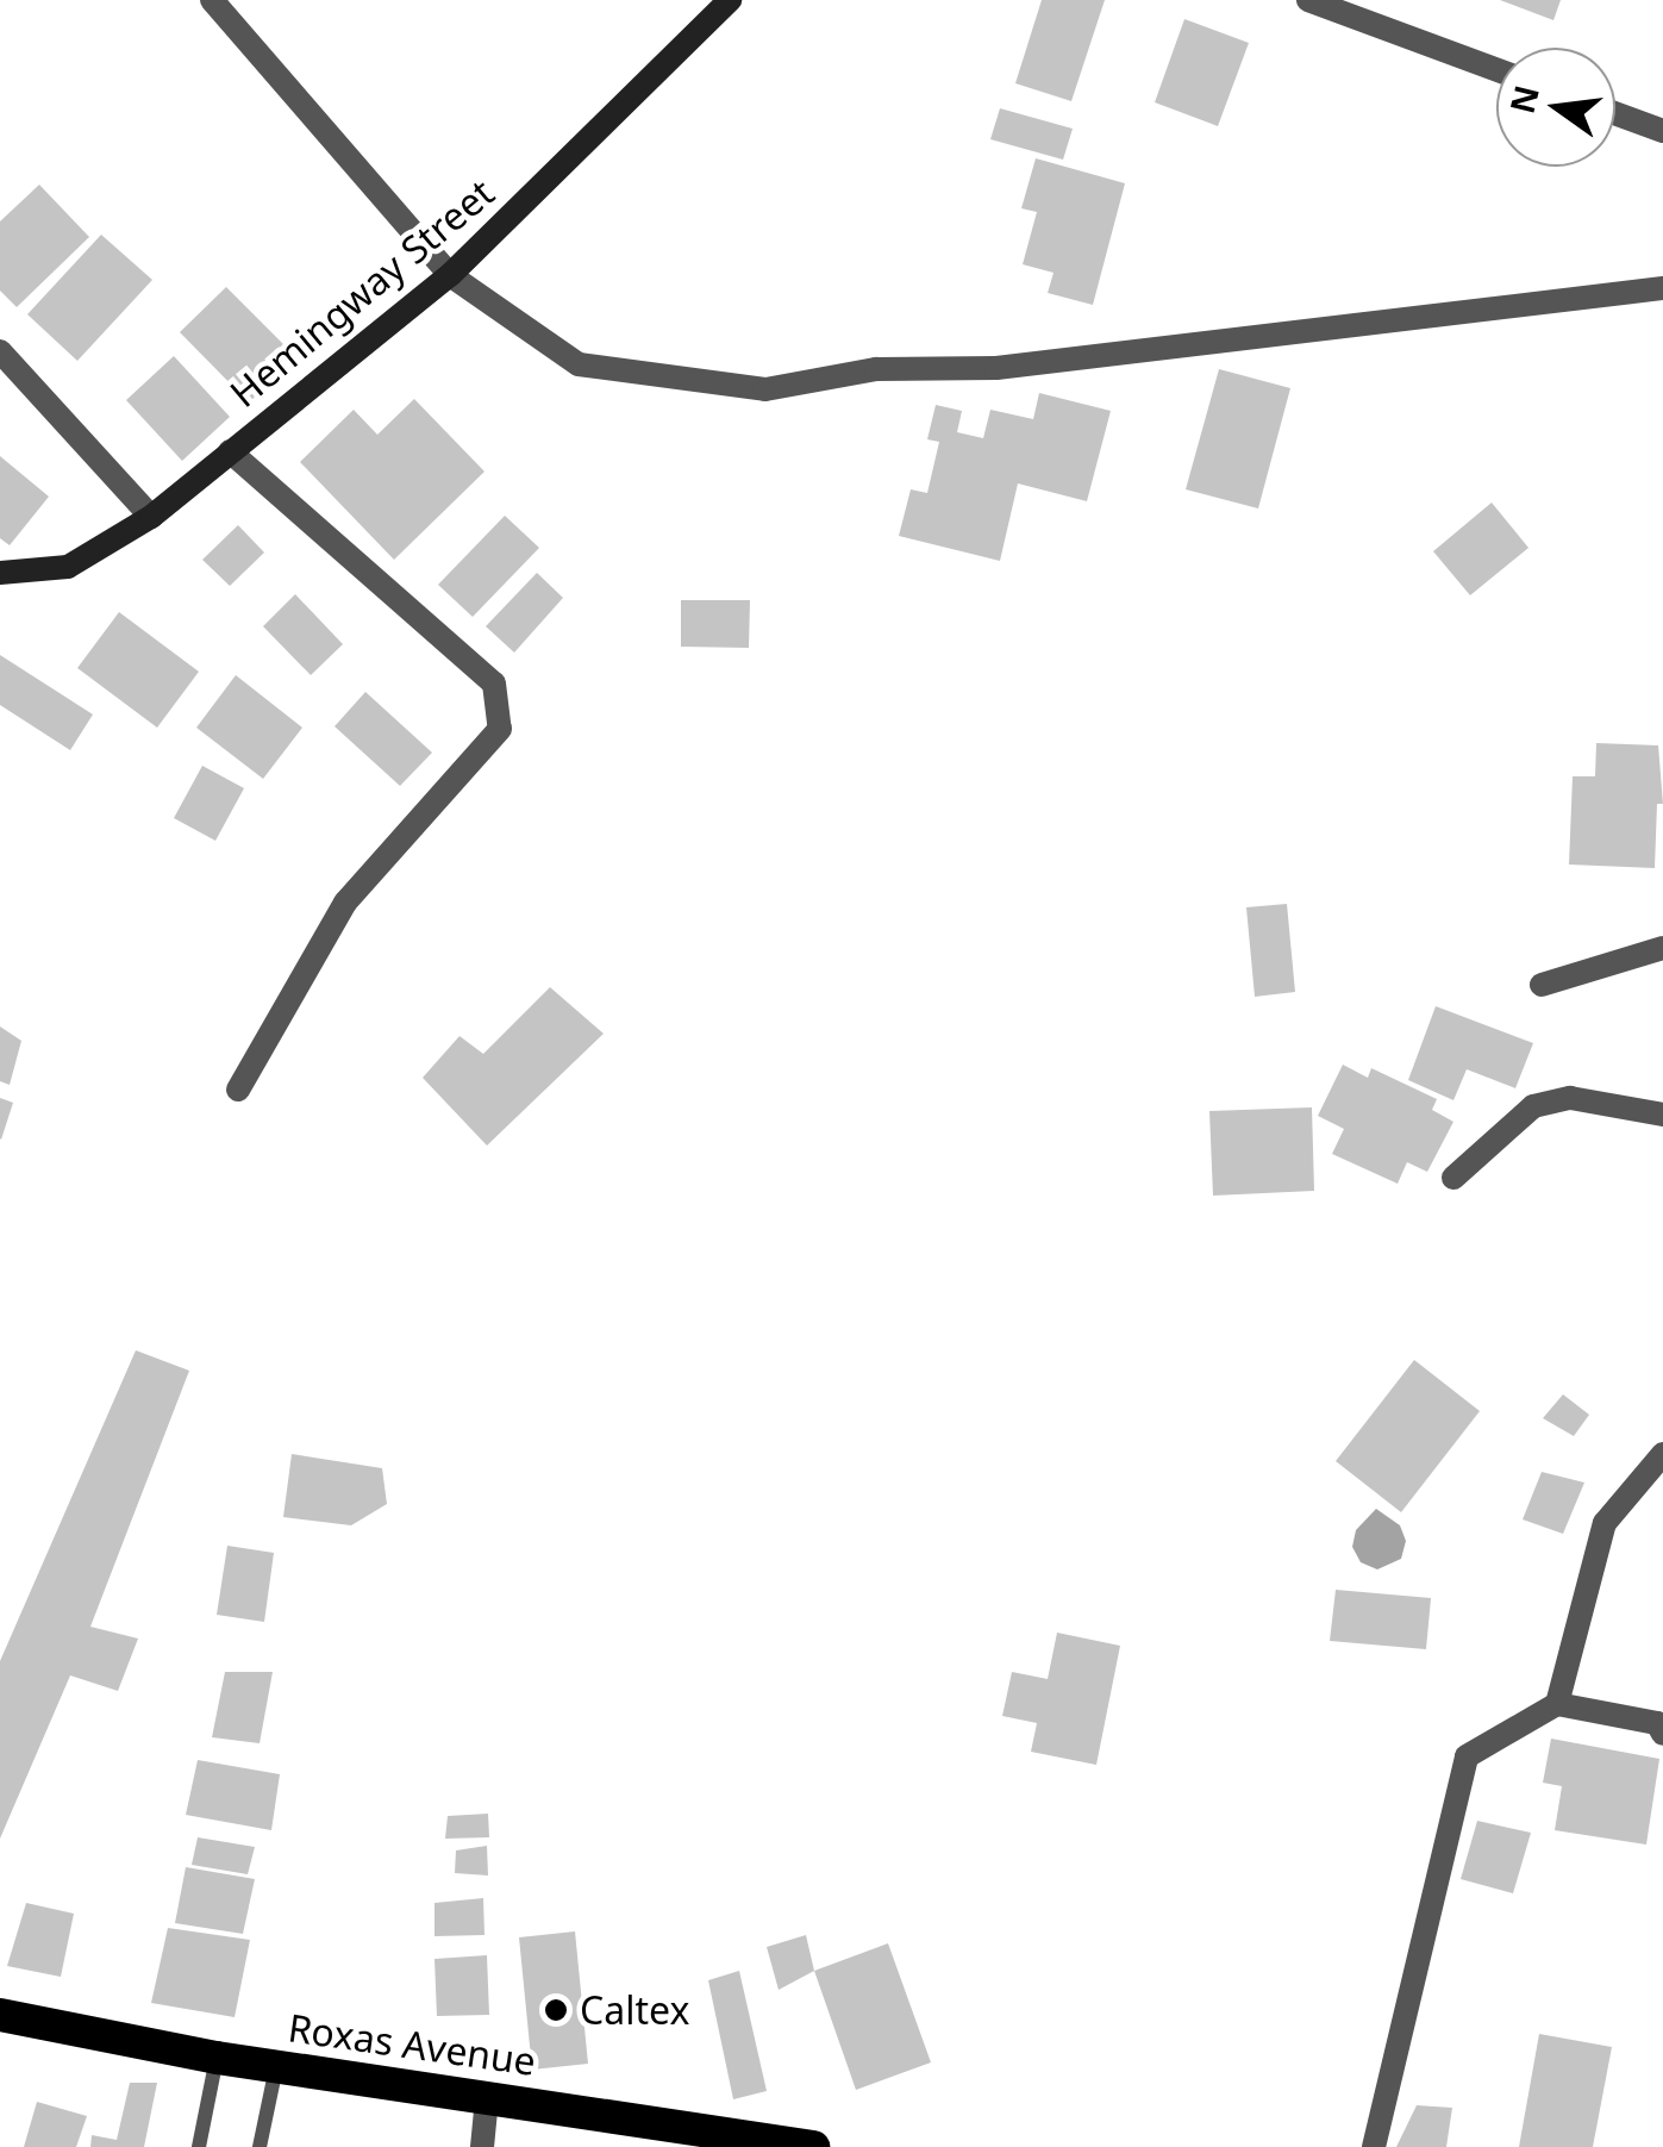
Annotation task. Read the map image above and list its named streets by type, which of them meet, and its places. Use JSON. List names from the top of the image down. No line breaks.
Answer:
{"streets":{"highway":["Roxas Avenue"],"main road":["Hemingway Street"]},"places":["Caltex"],"north":"left"}
